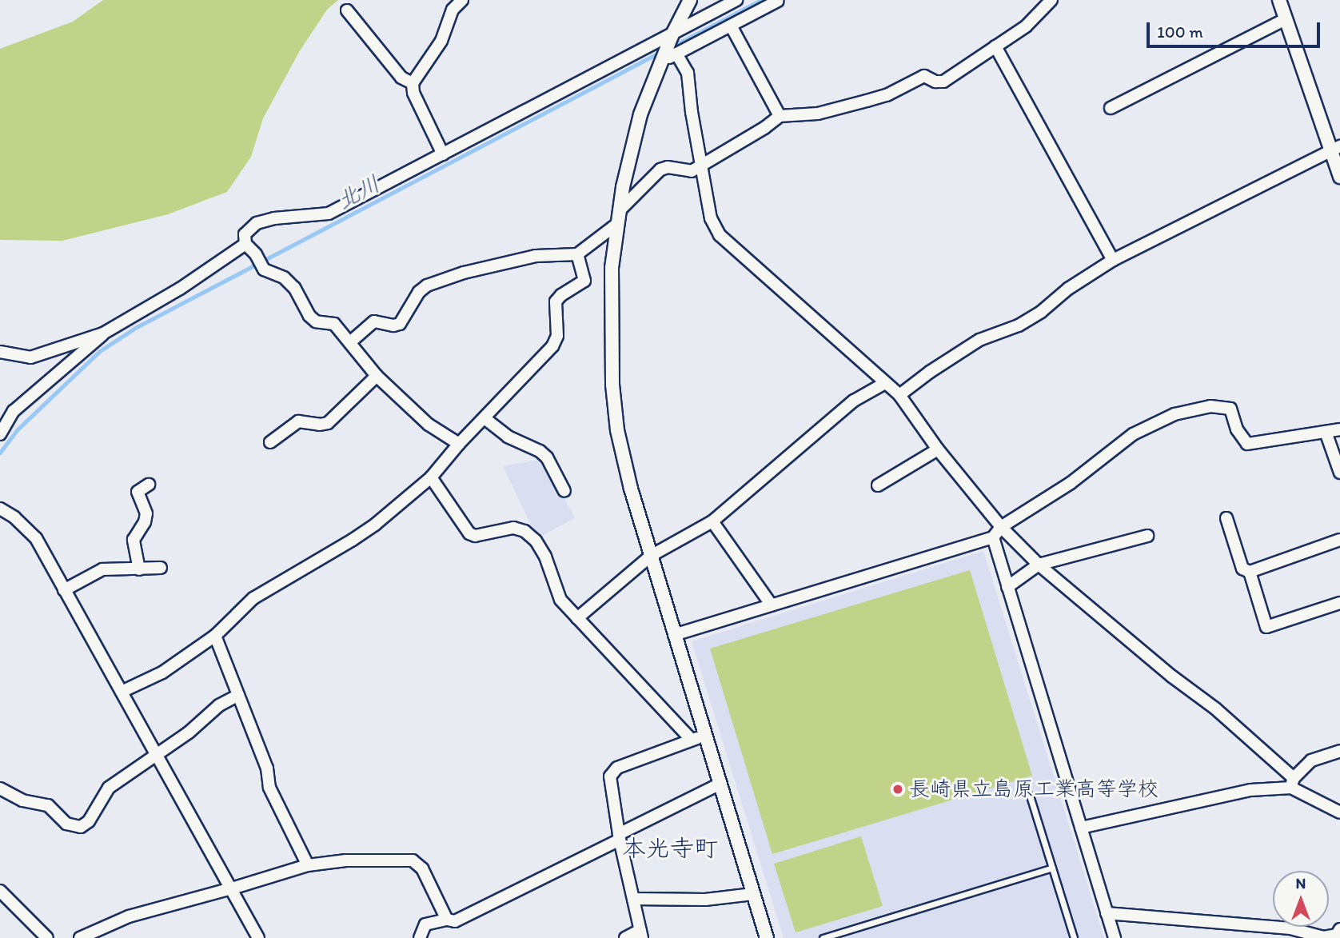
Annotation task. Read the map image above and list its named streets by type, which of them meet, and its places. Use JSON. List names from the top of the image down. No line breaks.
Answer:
{"districts":["本光寺町"],"water":["北川"],"places":["長崎県立島原工業高等学校"],"scale_bar":"100 m","north":"top"}
